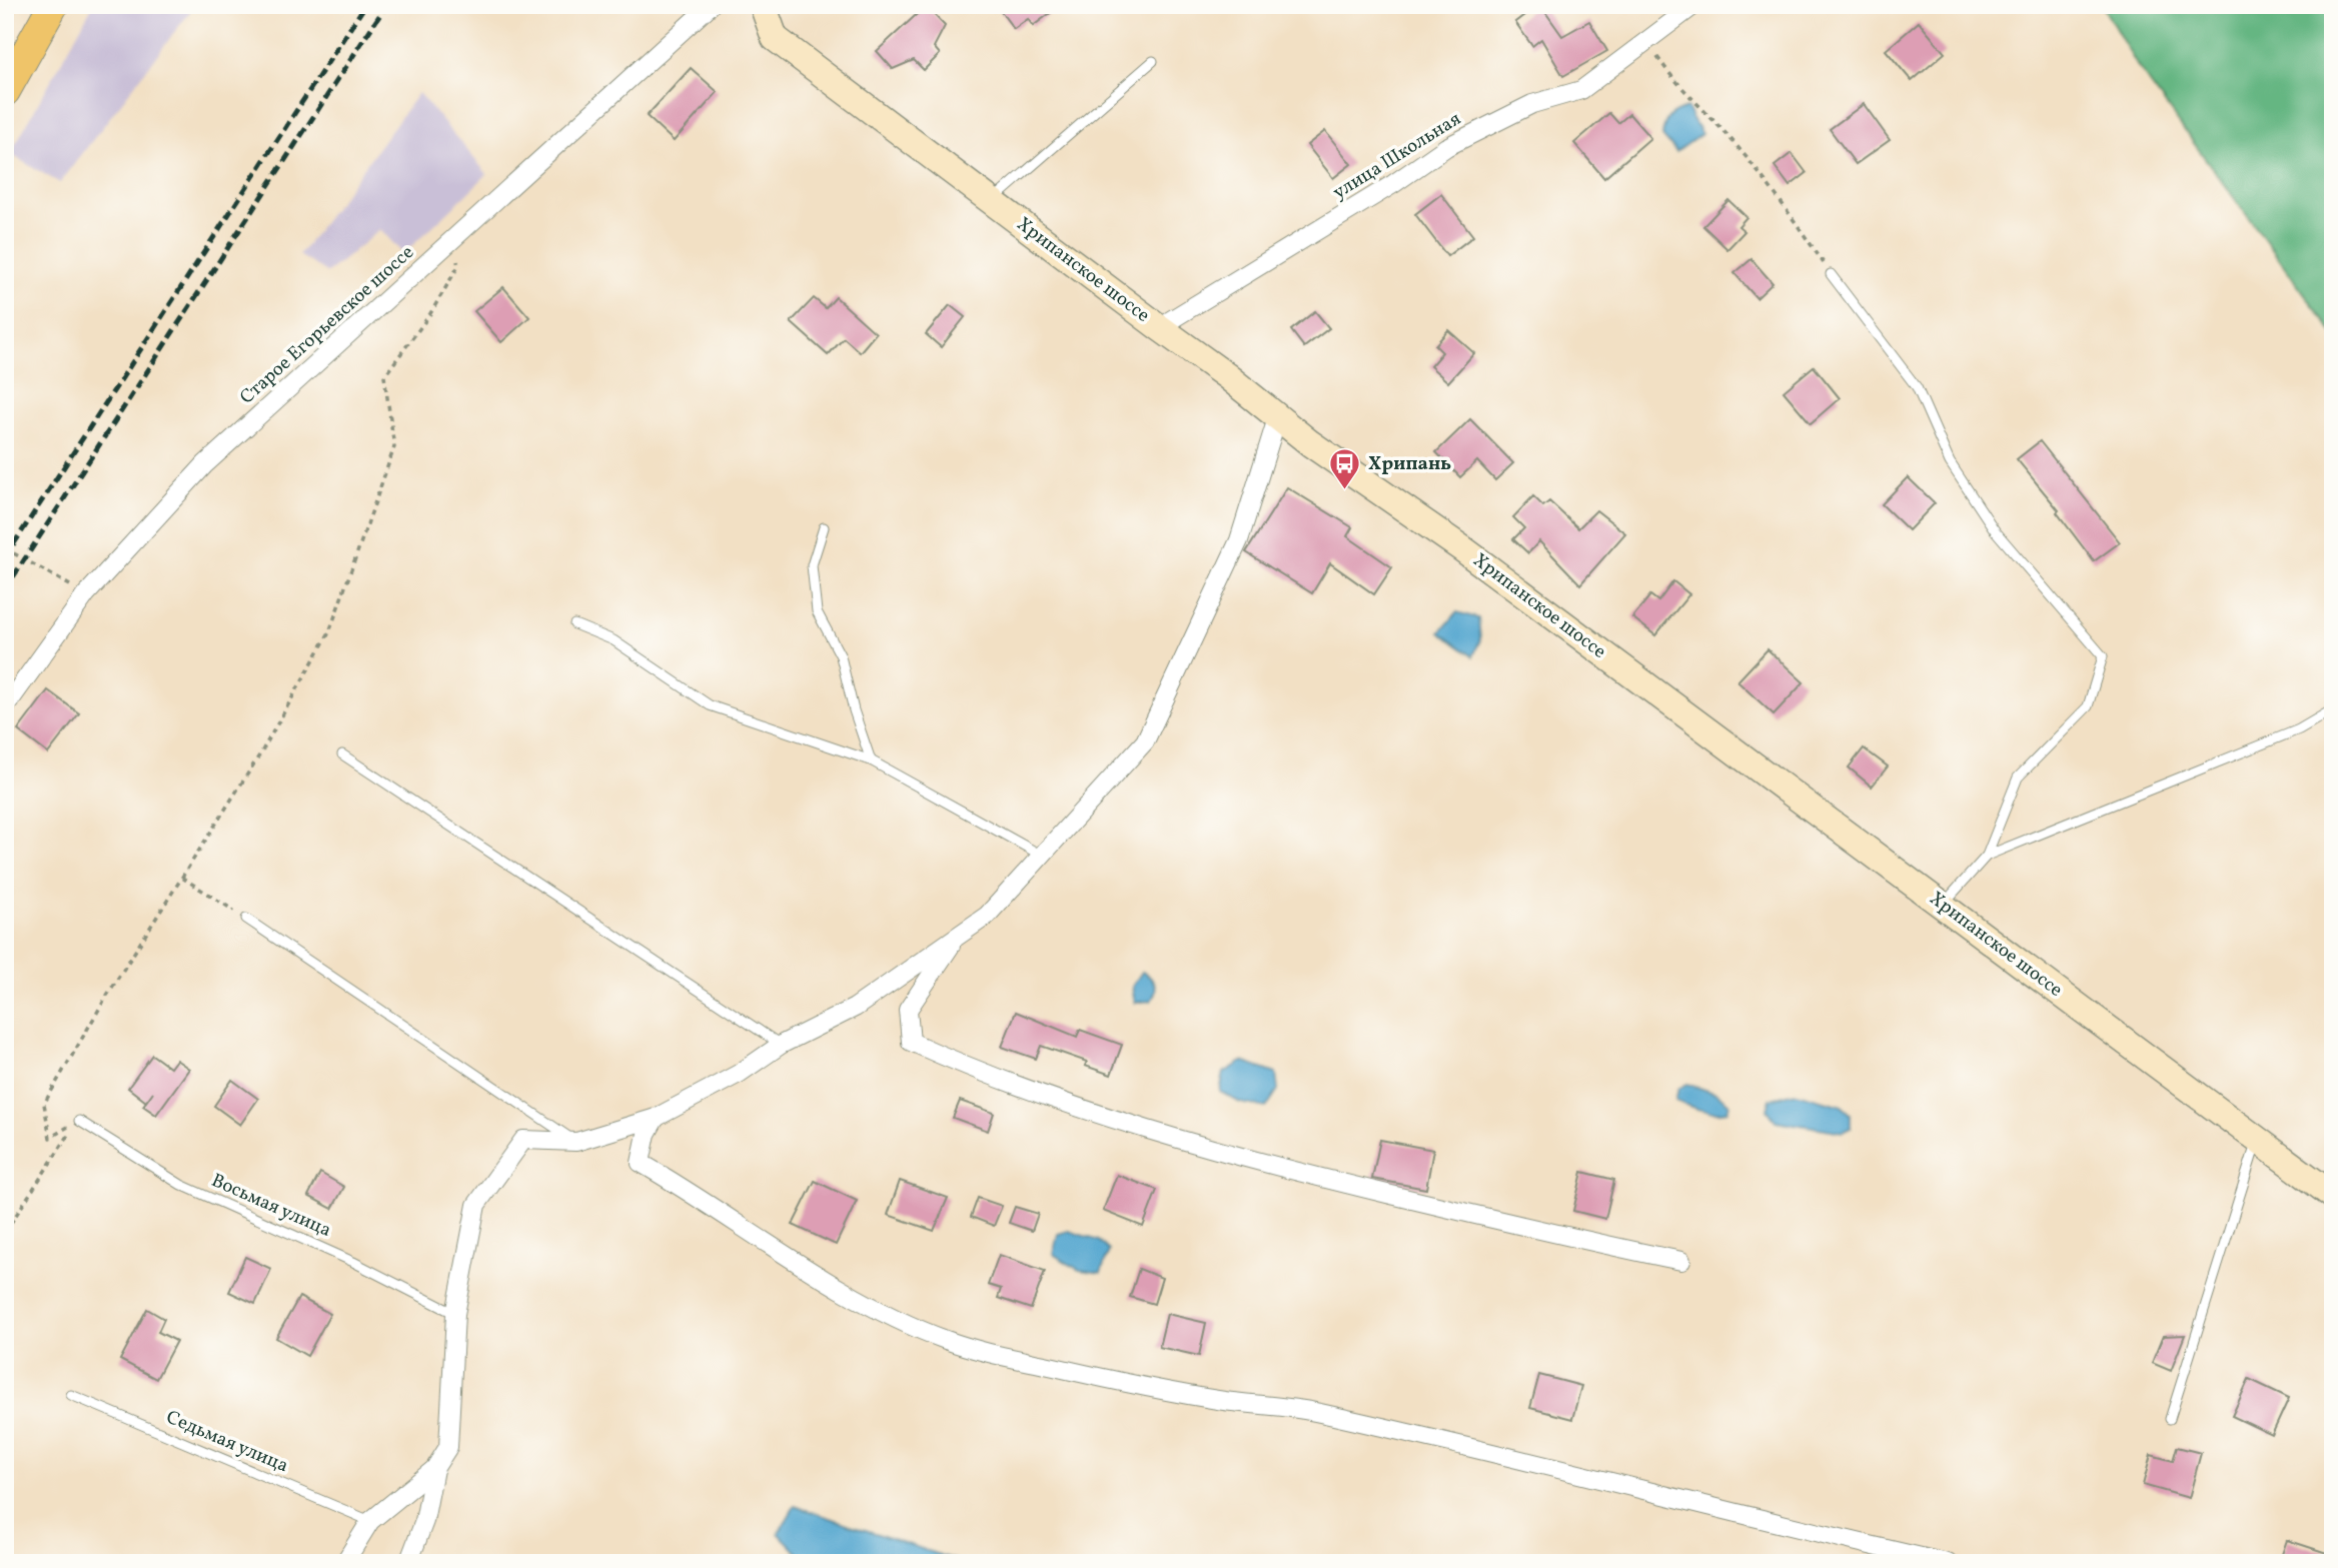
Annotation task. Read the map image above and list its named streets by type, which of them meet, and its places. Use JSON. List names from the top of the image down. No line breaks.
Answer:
{"streets":{"main road":["Хрипанское шоссе"],"street":["улица Школьная","Старое Егорьевское шоссе"],"lane":["Восьмая улица","Седьмая улица"]},"crossings":[["улица Школьная","Хрипанское шоссе"]],"places":{"bus stop":["Хрипань"]}}
